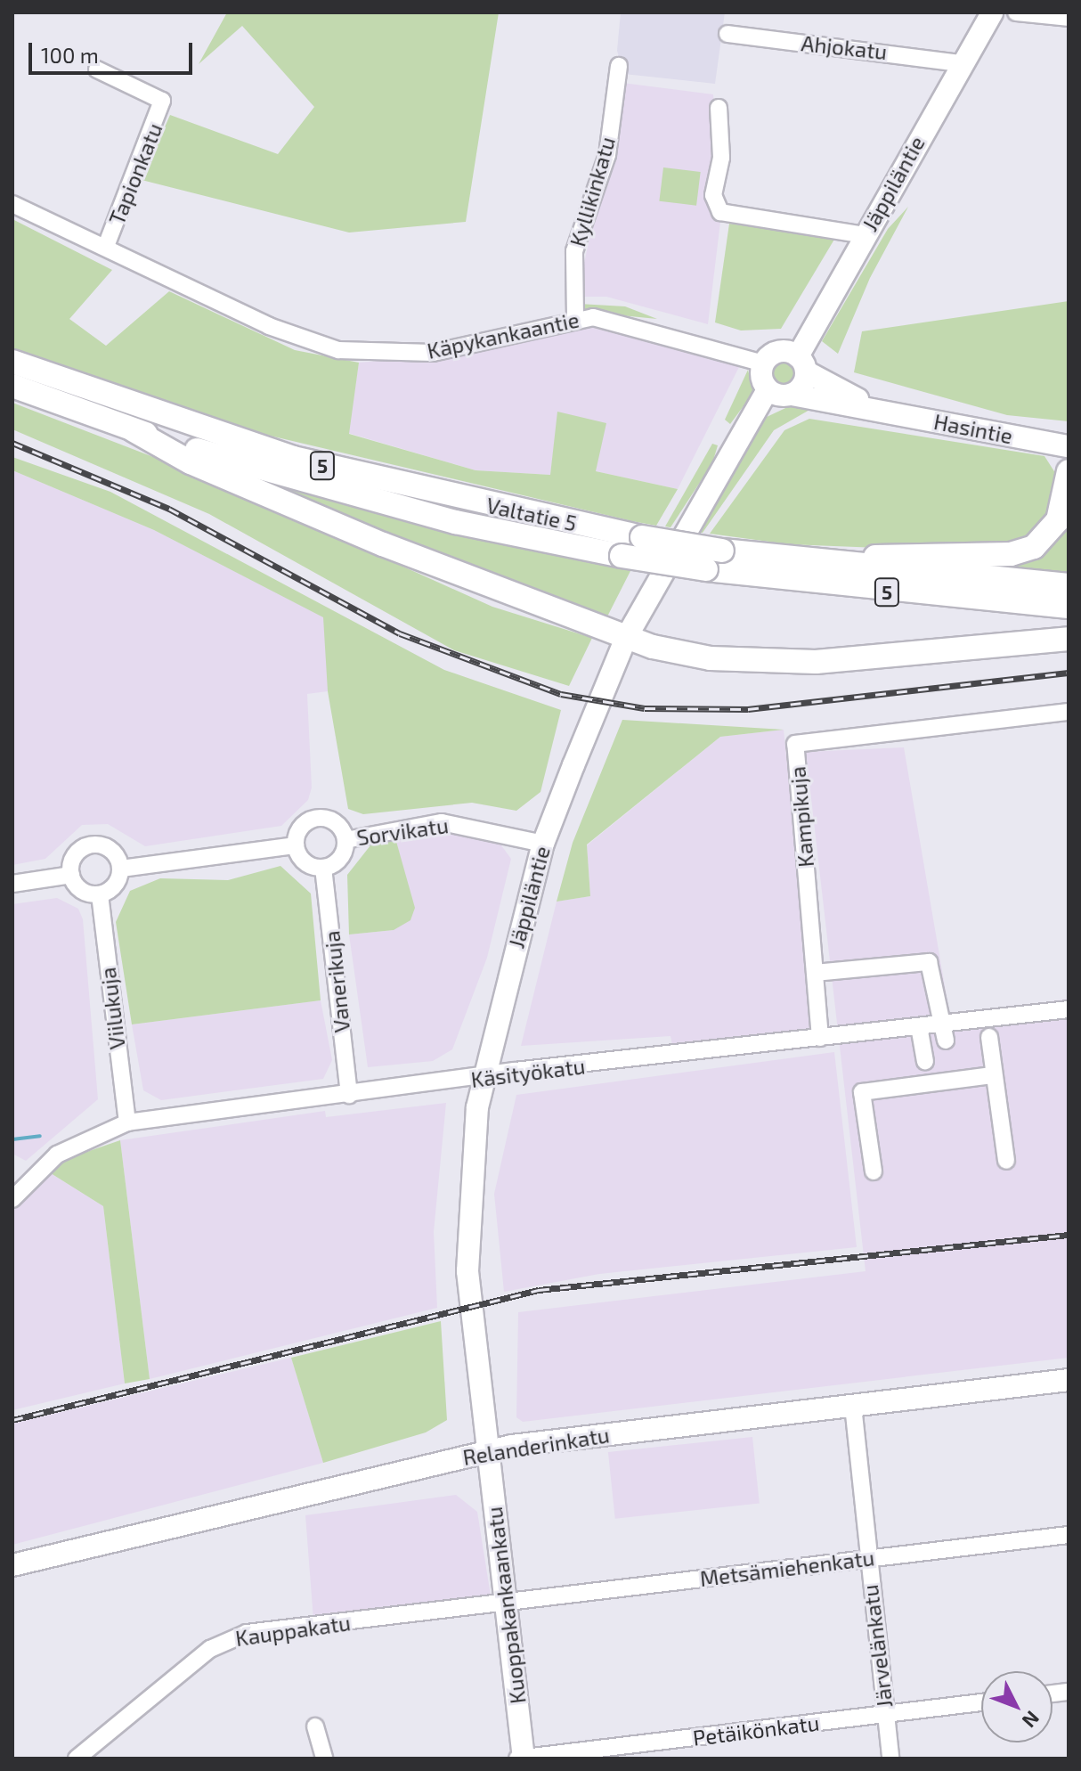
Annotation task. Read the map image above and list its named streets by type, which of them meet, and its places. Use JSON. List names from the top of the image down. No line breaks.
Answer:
{"streets":{"highway":["5","Valtatie 5"],"main road":["Jäppiläntie","Hasintie","Relanderinkatu","Kuoppakankaankatu"],"street":["Ahjokatu","Tapionkatu","Kyllikinkatu","Käpykankaantie","Kampikuja","Sorvikatu","Vanerikuja","Viilukuja","Käsityökatu","Metsämiehenkatu","Kauppakatu","Järvelänkatu","Petäikönkatu"]},"crossings":[["Ahjokatu","Jäppiläntie"],["Tapionkatu","Käpykankaantie"],["Jäppiläntie","Hasintie"],["Jäppiläntie","Sorvikatu"],["Jäppiläntie","Käsityökatu"],["Jäppiläntie","Relanderinkatu"],["Jäppiläntie","Kuoppakankaankatu"],["Kyllikinkatu","Käpykankaantie"],["Kampikuja","Käsityökatu"],["Sorvikatu","Vanerikuja"],["Vanerikuja","Käsityökatu"],["Viilukuja","Käsityökatu"],["Relanderinkatu","Kuoppakankaankatu"],["Relanderinkatu","Järvelänkatu"],["Metsämiehenkatu","Kuoppakankaankatu"],["Metsämiehenkatu","Kauppakatu"],["Metsämiehenkatu","Järvelänkatu"],["Kuoppakankaankatu","Kauppakatu"],["Kuoppakankaankatu","Petäikönkatu"],["Järvelänkatu","Petäikönkatu"]],"scale_bar":"100 m","north":"bottom right"}
